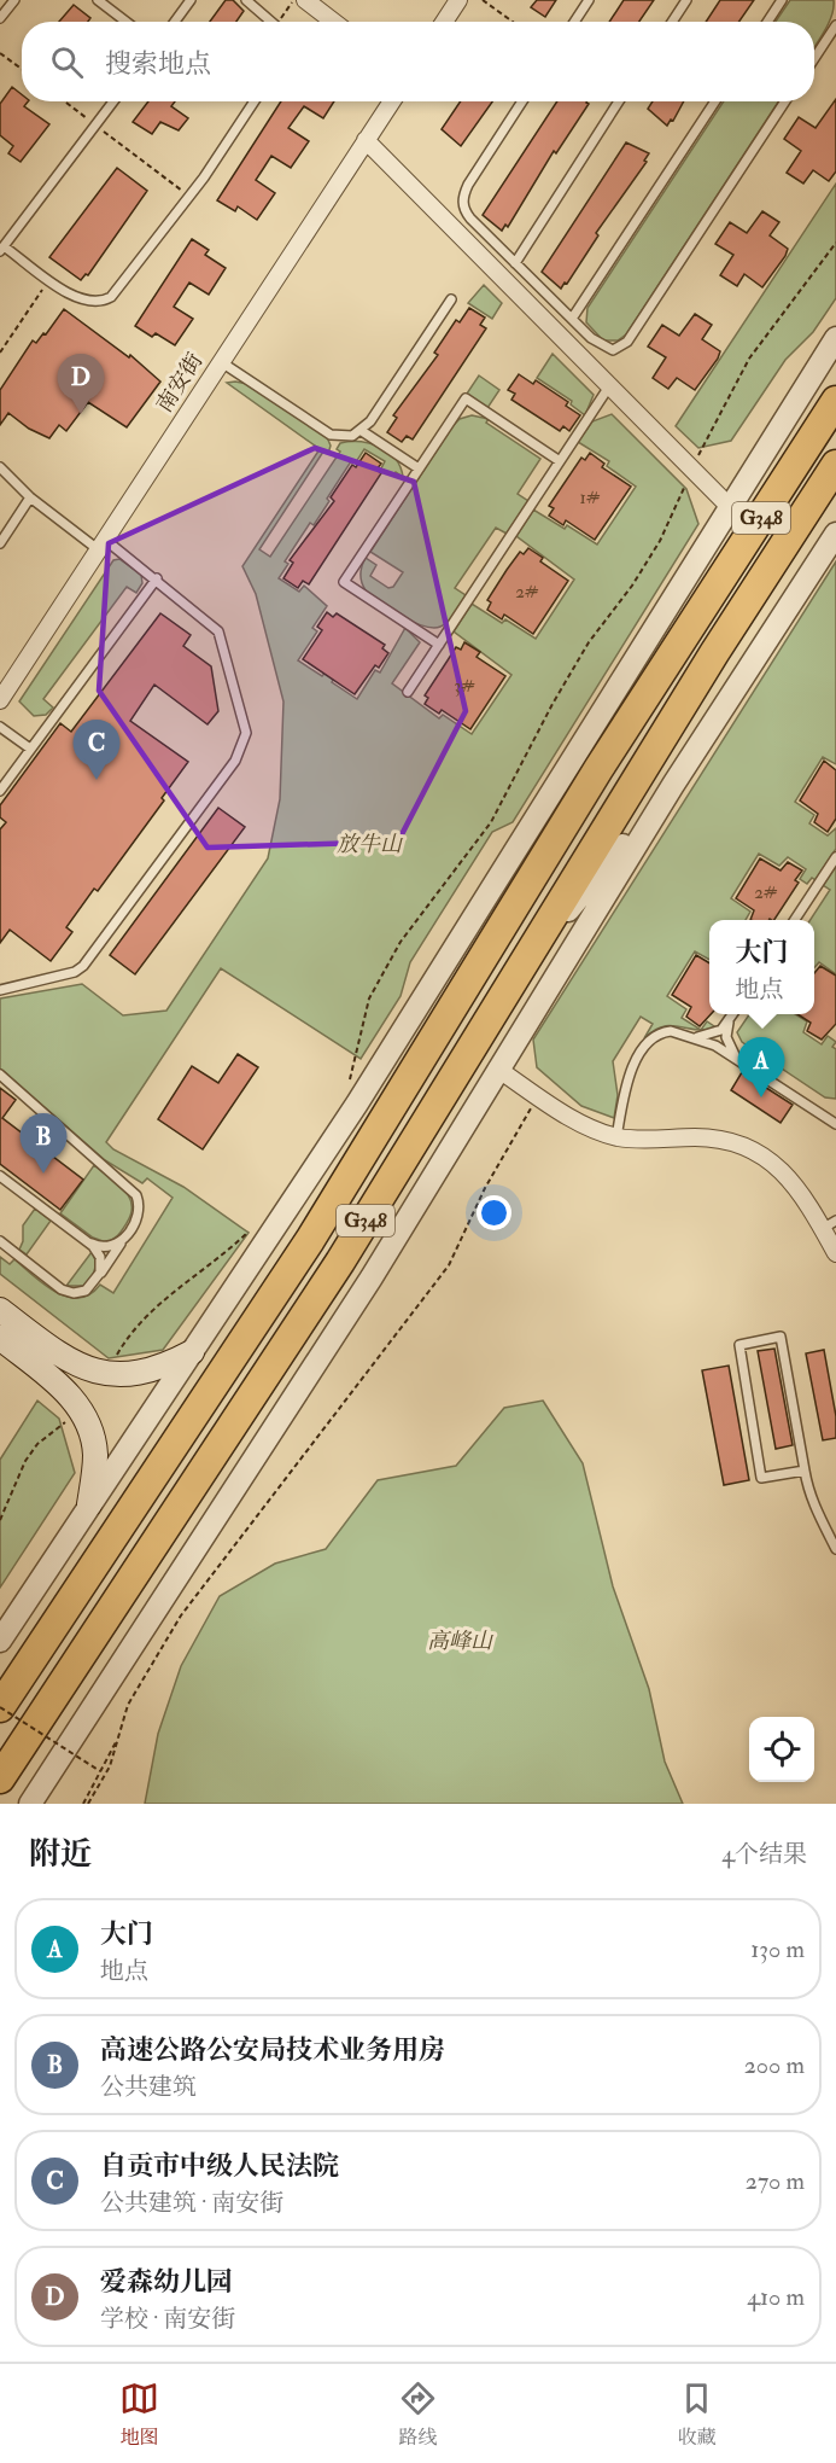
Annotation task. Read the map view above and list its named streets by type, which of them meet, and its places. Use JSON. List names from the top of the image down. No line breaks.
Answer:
{"streets":{"highway":["G348"],"street":["南安街"]},"parks":["放牛山","高峰山"],"house_numbers":["1#","2#","3#","2#"],"page":{"search":"搜索地点","pins":["D","C","A","B"],"popup":["大门","地点"],"heading":["附近","4个结果"],"list":[{"mark":"A","name":"大门","note":"地点","value":"130 m"},{"mark":"B","name":"高速公路公安局技术业务用房","note":"公共建筑","value":"200 m"},{"mark":"C","name":"自贡市中级人民法院","note":"公共建筑 · 南安街","value":"270 m"},{"mark":"D","name":"爱森幼儿园","note":"学校 · 南安街","value":"410 m"}],"nav":["地图","路线","收藏"]}}
